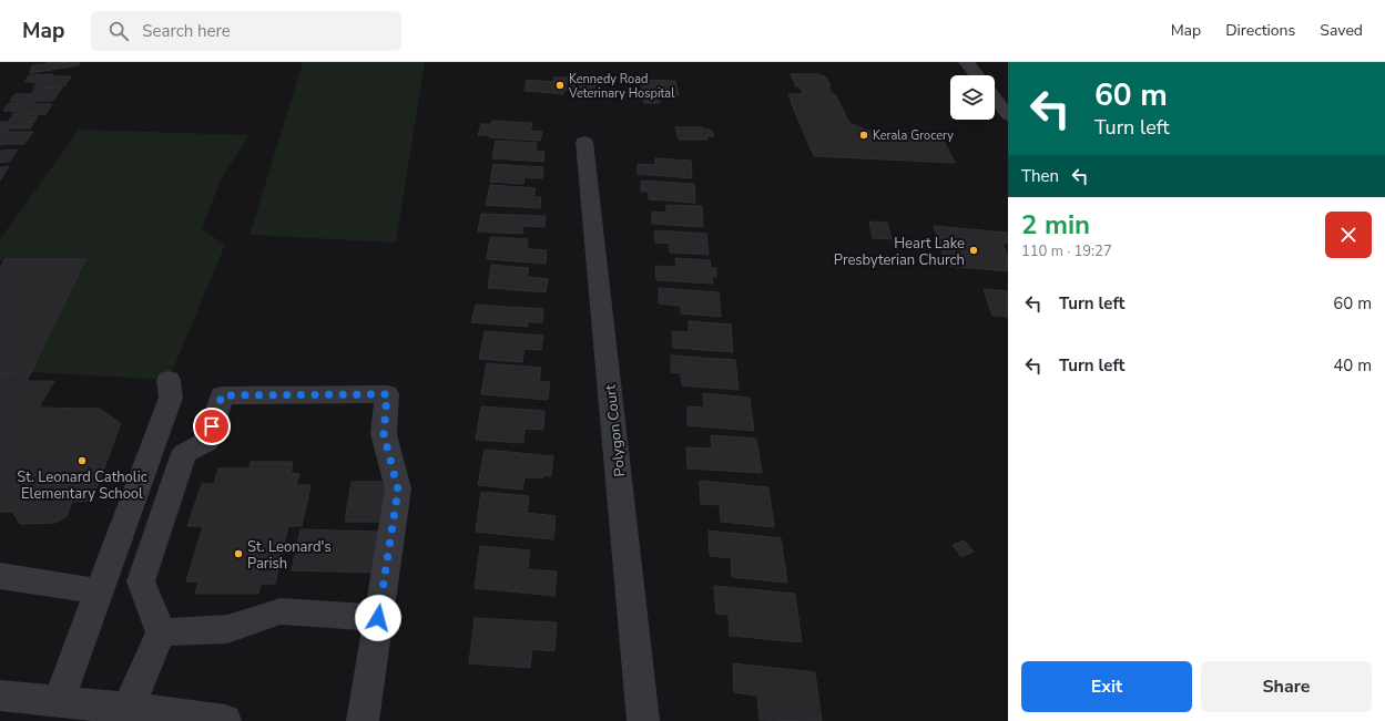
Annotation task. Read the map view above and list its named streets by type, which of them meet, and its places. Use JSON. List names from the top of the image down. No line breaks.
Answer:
{"streets":{"street":["Polygon Court"]},"places":["Kennedy Road Veterinary Hospital","Kerala Grocery","Heart Lake Presbyterian Church","St. Leonard Catholic Elementary School","St. Leonard's Parish"],"page":{"header":"Map","search":"Search here","nav":["Map","Directions","Saved"],"turn":["60 m","Turn left"],"then":"Then","heading":["2 min","110 m · 19:27"],"list":[{"name":"Turn left","value":"60 m"},{"name":"Turn left","value":"40 m"}],"buttons":["Exit","Share"]}}
